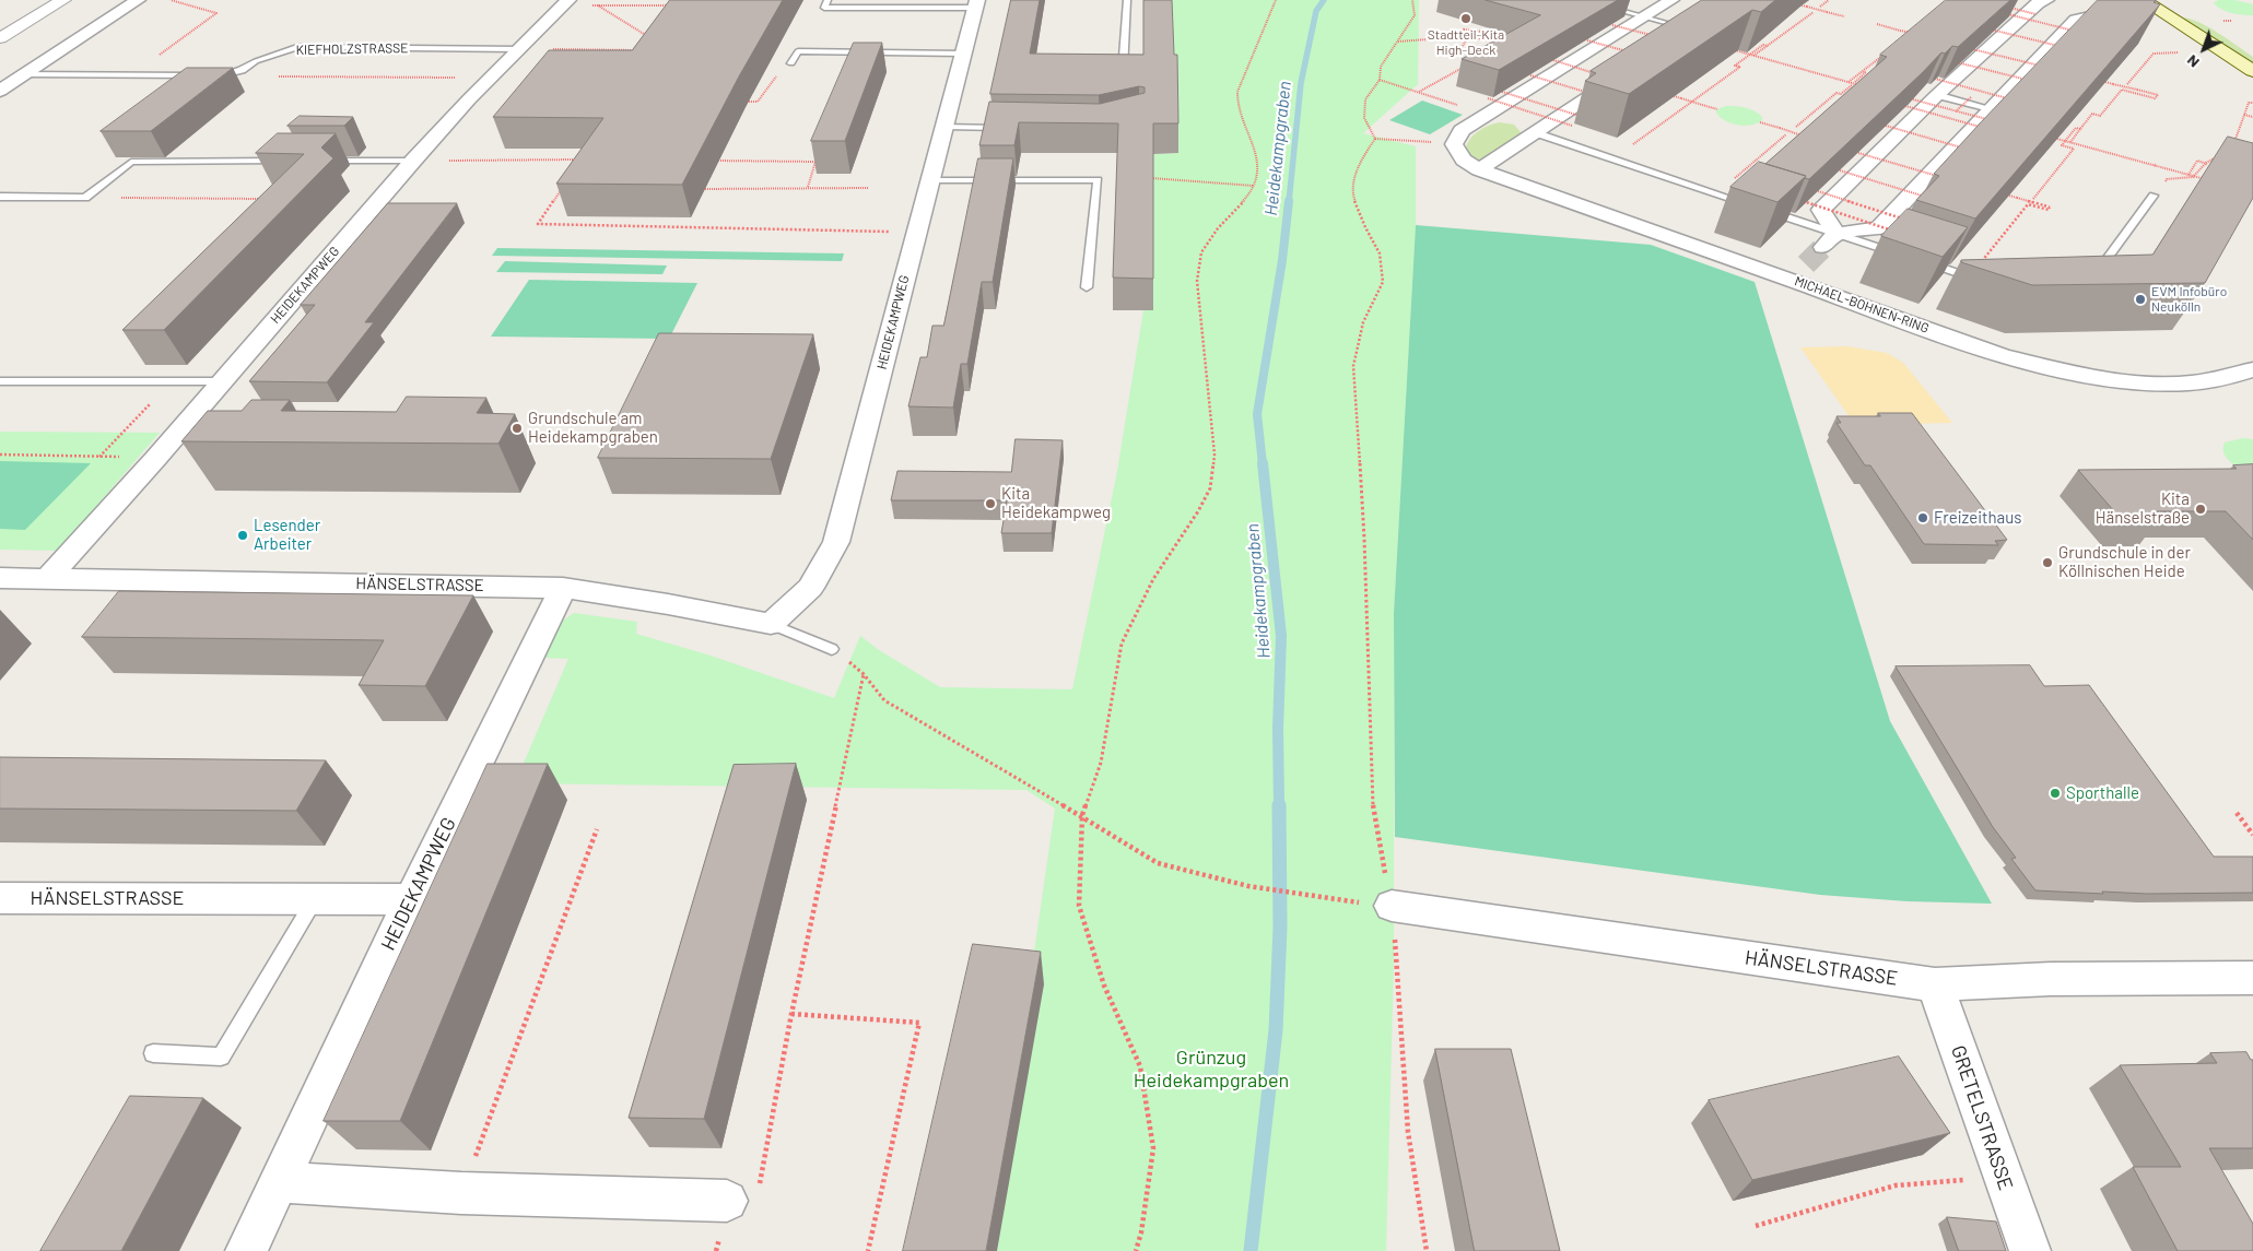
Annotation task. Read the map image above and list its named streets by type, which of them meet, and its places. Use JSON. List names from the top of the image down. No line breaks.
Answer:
{"streets":{"street":["HEIDEKAMPWEG","MICHAEL-BOHNEN-RING","HÄNSELSTRASSE","GRETELSTRASSE"],"lane":["KIEFHOLZSTRASSE"]},"crossings":[["KIEFHOLZSTRASSE","HEIDEKAMPWEG"],["HEIDEKAMPWEG","HÄNSELSTRASSE"],["HÄNSELSTRASSE","GRETELSTRASSE"]],"water":["Heidekampgraben"],"parks":["Grünzug Heidekampgraben"],"places":["Stadtteil-Kita High-Deck","EVM Infobüro Neukölln","Grundschule am Heidekampgraben","Kita Heidekampweg","Kita Hänselstraße","Freizeithaus","Lesender Arbeiter","Grundschule in der Köllnischen Heide","Sporthalle"],"north":"bottom left"}
